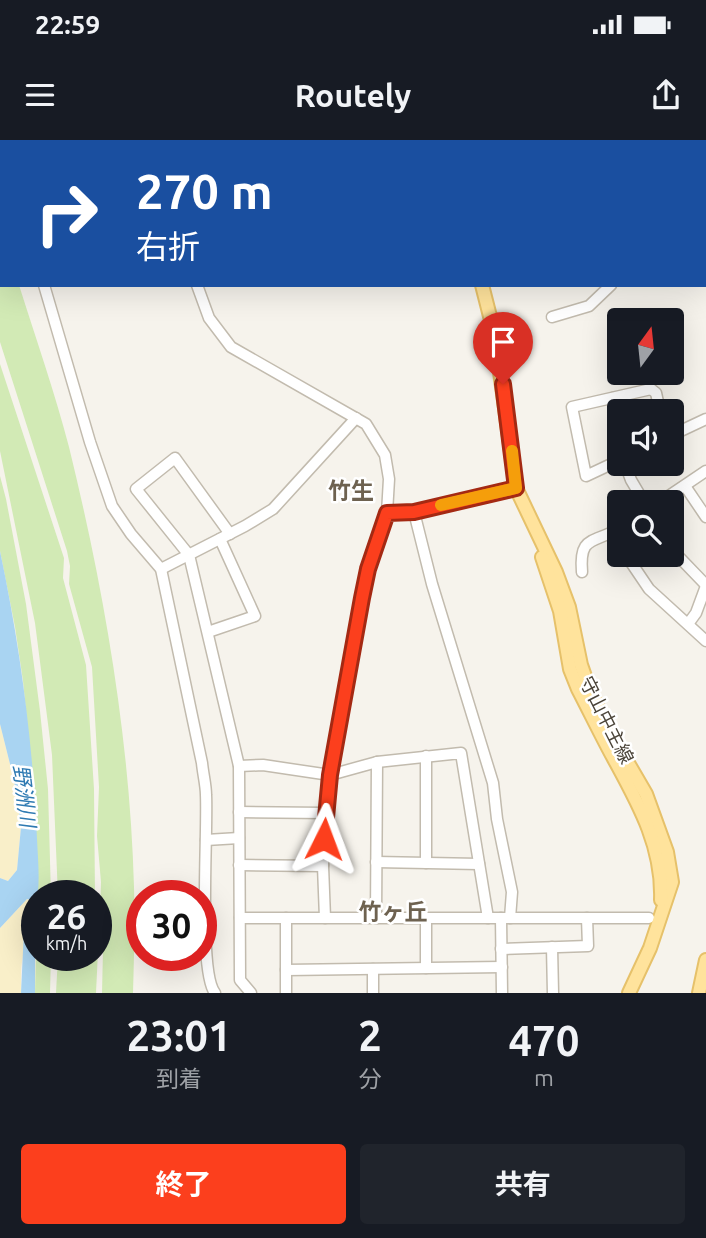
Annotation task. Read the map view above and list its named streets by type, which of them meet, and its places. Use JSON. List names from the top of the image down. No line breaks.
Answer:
{"streets":{"main road":["守山中主線"]},"districts":["竹生","竹ヶ丘"],"water":["野洲川"],"north":"top","page":{"status":"22:59","header":"Routely","turn":["270 m","右折"],"speed":"26 km/h","limit":"30","eta":["23:01","到着","2","分","470","m"],"buttons":["終了","共有"]}}
